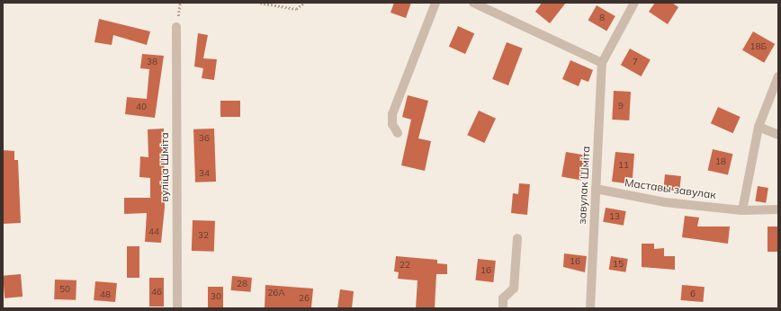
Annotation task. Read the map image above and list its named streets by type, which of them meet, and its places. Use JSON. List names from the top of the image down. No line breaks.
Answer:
{"streets":{"street":["вуліца Шміта","завулак Шміта","Маставы завулак"]},"crossings":[["завулак Шміта","Маставы завулак"]],"house_numbers":["8","18Б","38","7","9","40","36","18","11","34","13","44","32","16","15","22","16","28","50","46","26А","6","48","30","26"]}
